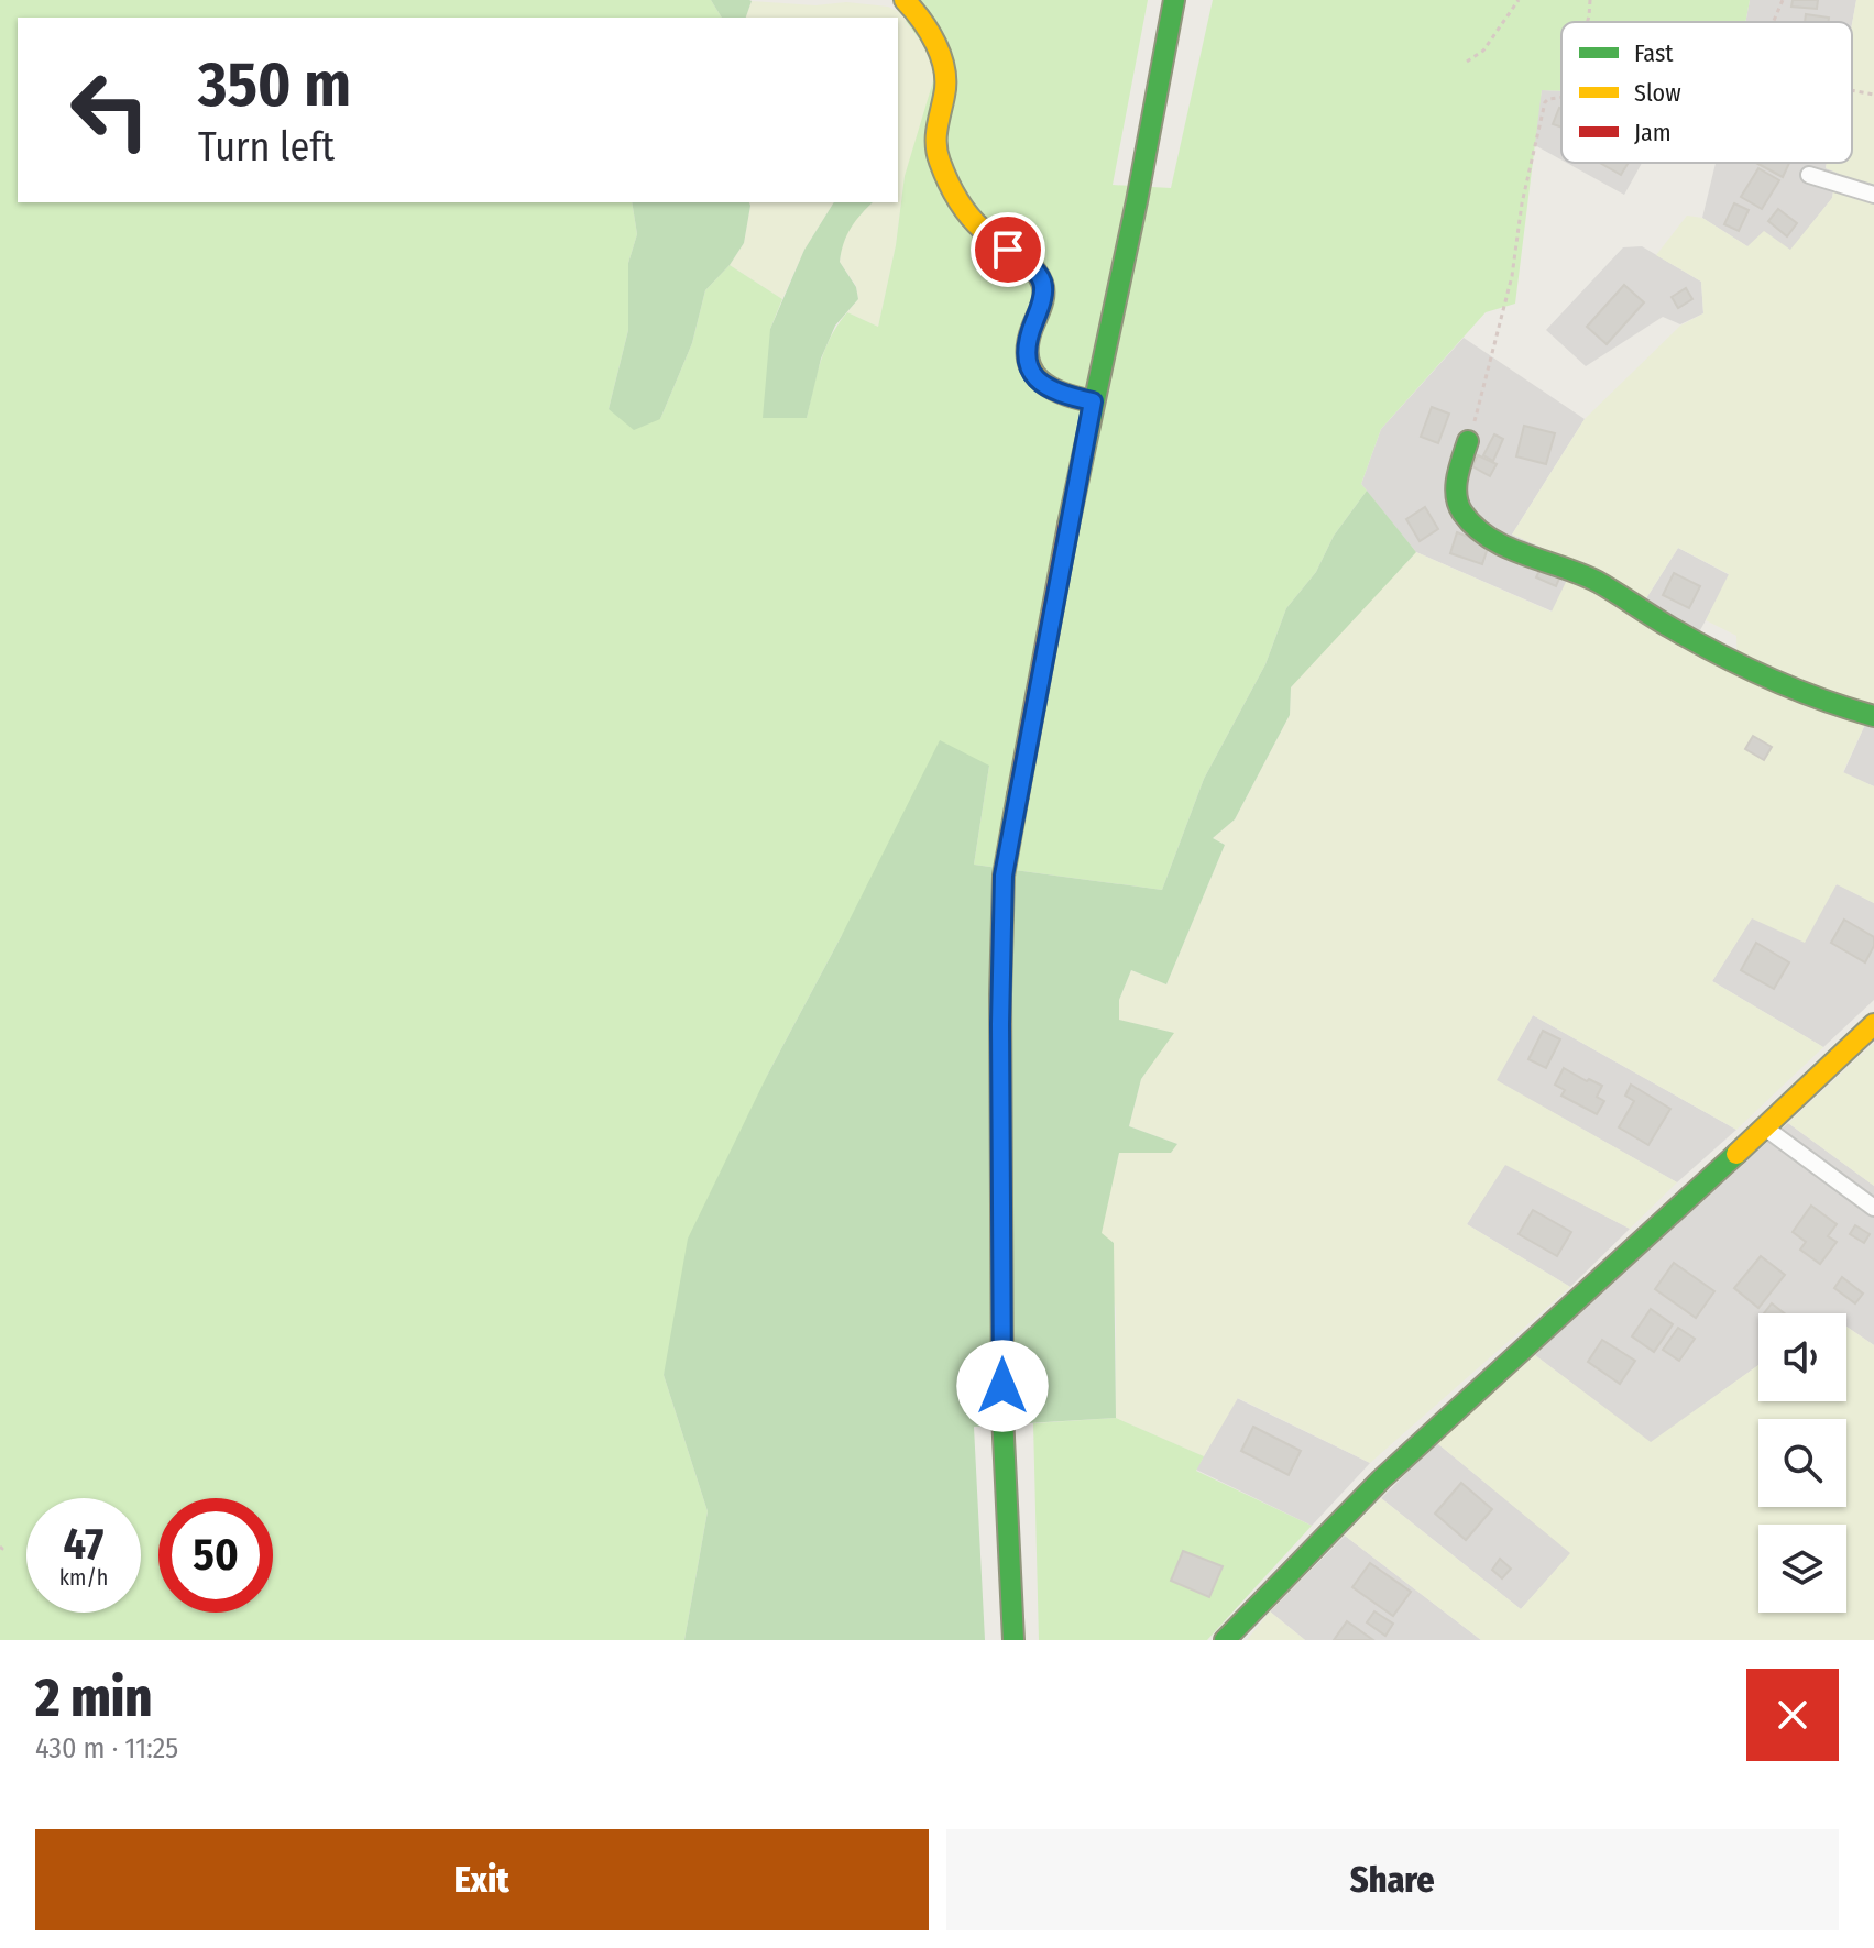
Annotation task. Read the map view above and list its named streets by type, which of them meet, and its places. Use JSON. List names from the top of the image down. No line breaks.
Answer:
{"legend":["Fast","Slow","Jam"],"page":{"turn":["350 m","Turn left"],"speed":"47 km/h","limit":"50","heading":["2 min","430 m · 11:25"],"buttons":["Exit","Share"]}}
